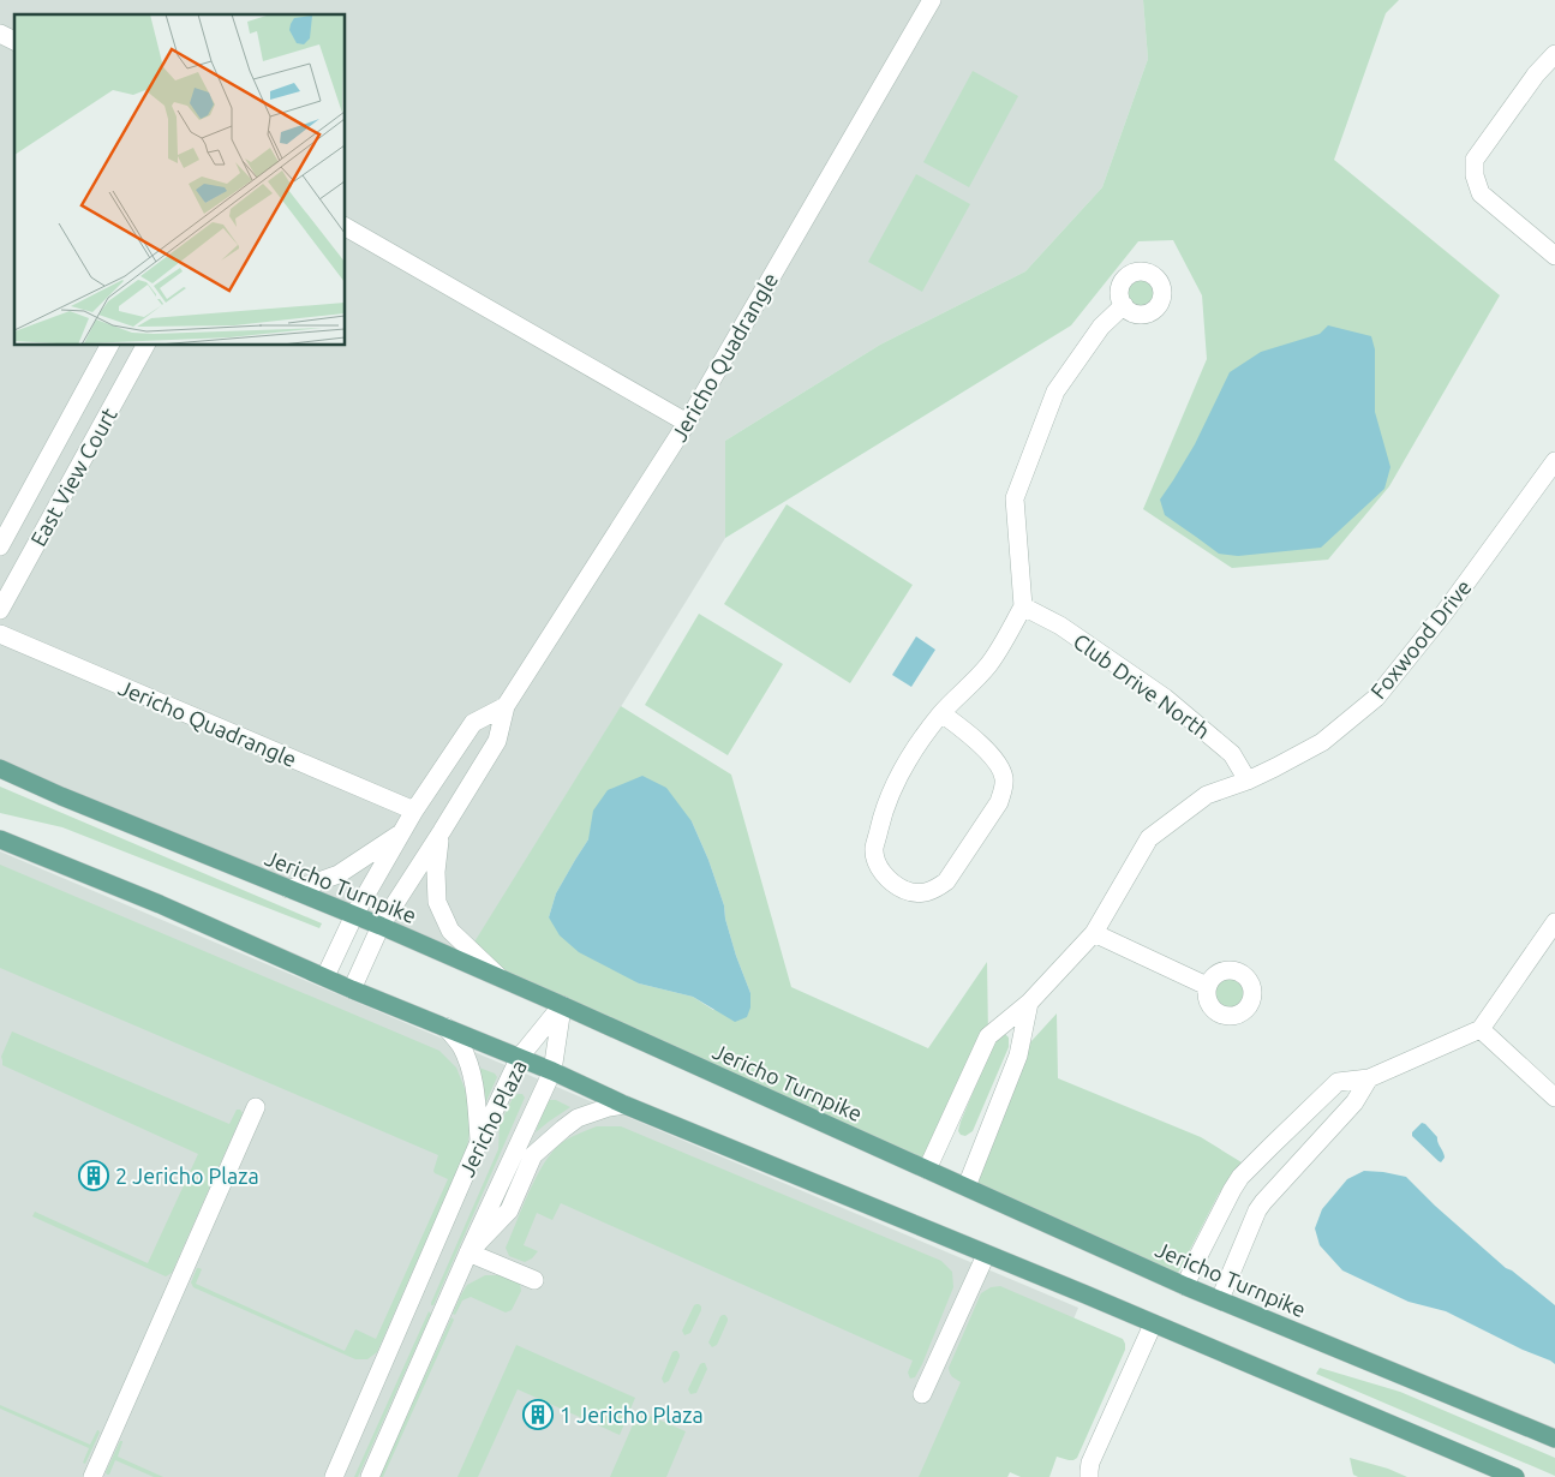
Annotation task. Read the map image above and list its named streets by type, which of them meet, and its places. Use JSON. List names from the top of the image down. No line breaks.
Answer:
{"streets":{"main road":["Jericho Turnpike"],"street":["Jericho Quadrangle","East View Court","Foxwood Drive","Club Drive North","Jericho Plaza"]},"crossings":[["Jericho Quadrangle","Jericho Turnpike"],["Foxwood Drive","Club Drive North"],["Foxwood Drive","Jericho Turnpike"],["Jericho Turnpike","Jericho Plaza"]],"places":{"building":["2 Jericho Plaza","1 Jericho Plaza"]}}
